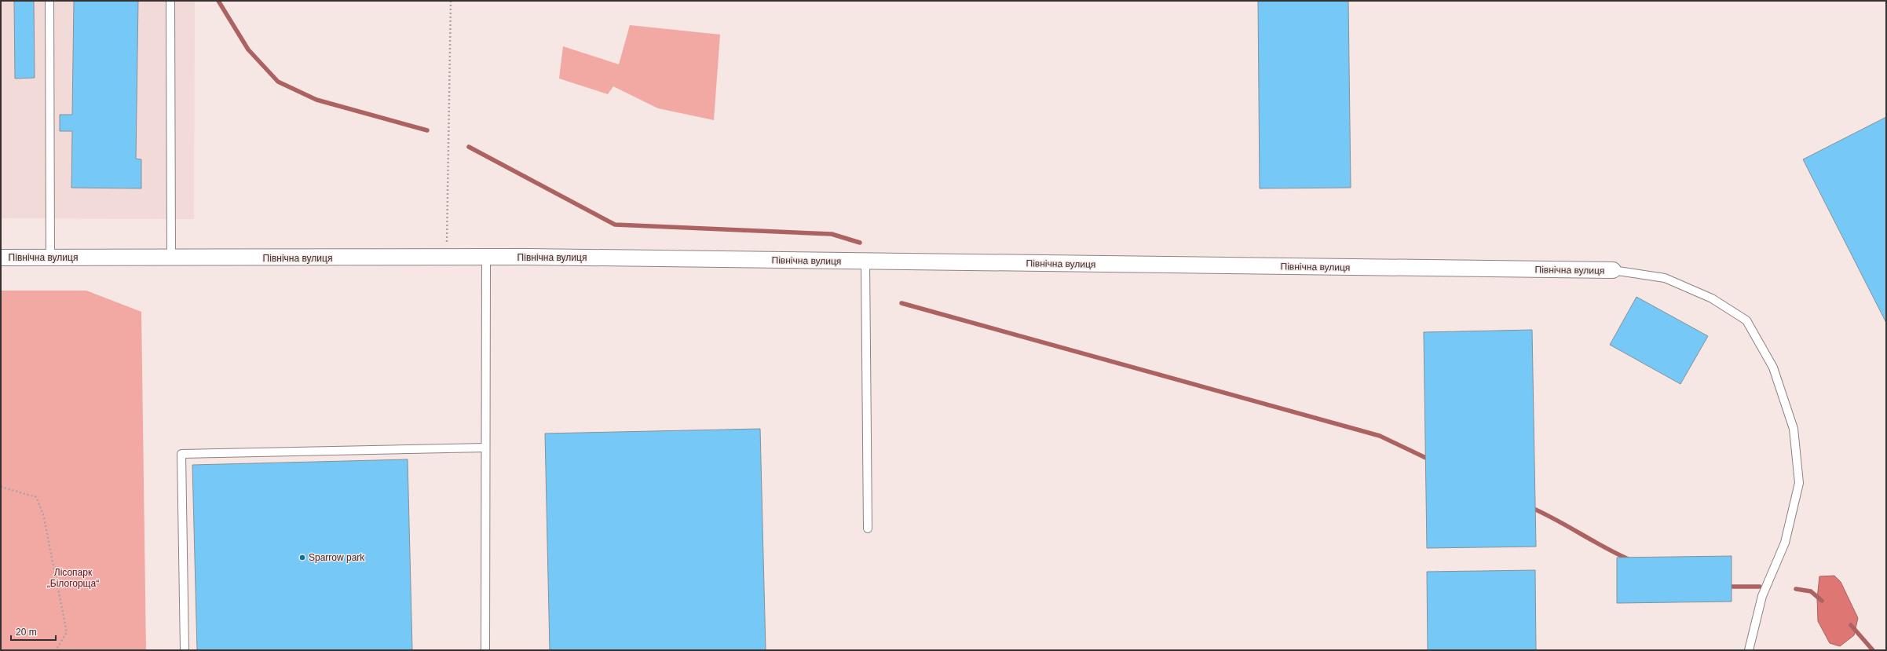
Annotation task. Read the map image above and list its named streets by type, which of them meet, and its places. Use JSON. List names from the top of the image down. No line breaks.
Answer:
{"streets":{"street":["Північна вулиця"]},"parks":["Лісопарк „Білогорща“"],"places":["Sparrow park"],"scale_bar":"20 m"}
